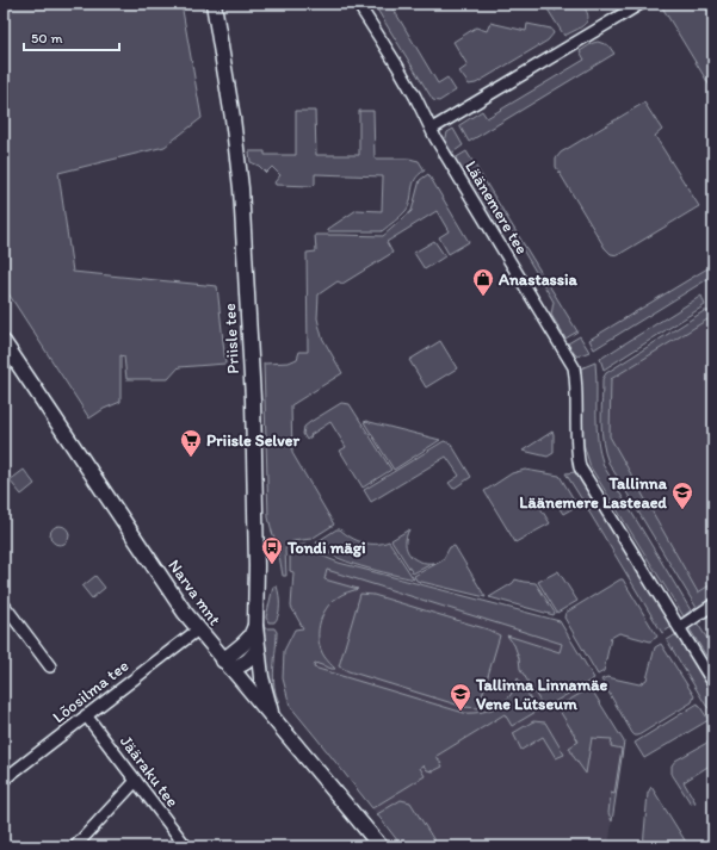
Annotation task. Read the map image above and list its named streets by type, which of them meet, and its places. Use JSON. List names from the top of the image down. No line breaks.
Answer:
{"streets":{"street":["Läänemere tee","Priisle tee","Narva mnt","Lõosilma tee","Jääraku tee"]},"crossings":[["Priisle tee","Narva mnt"],["Narva mnt","Lõosilma tee"],["Lõosilma tee","Jääraku tee"]],"places":{"shop":["Anastassia"],"supermarket":["Priisle Selver"],"school or university":["Tallinna Läänemere Lasteaed","Tallinna Linnamäe Vene Lütseum"],"bus stop":["Tondi mägi"]},"scale_bar":"50 m"}
